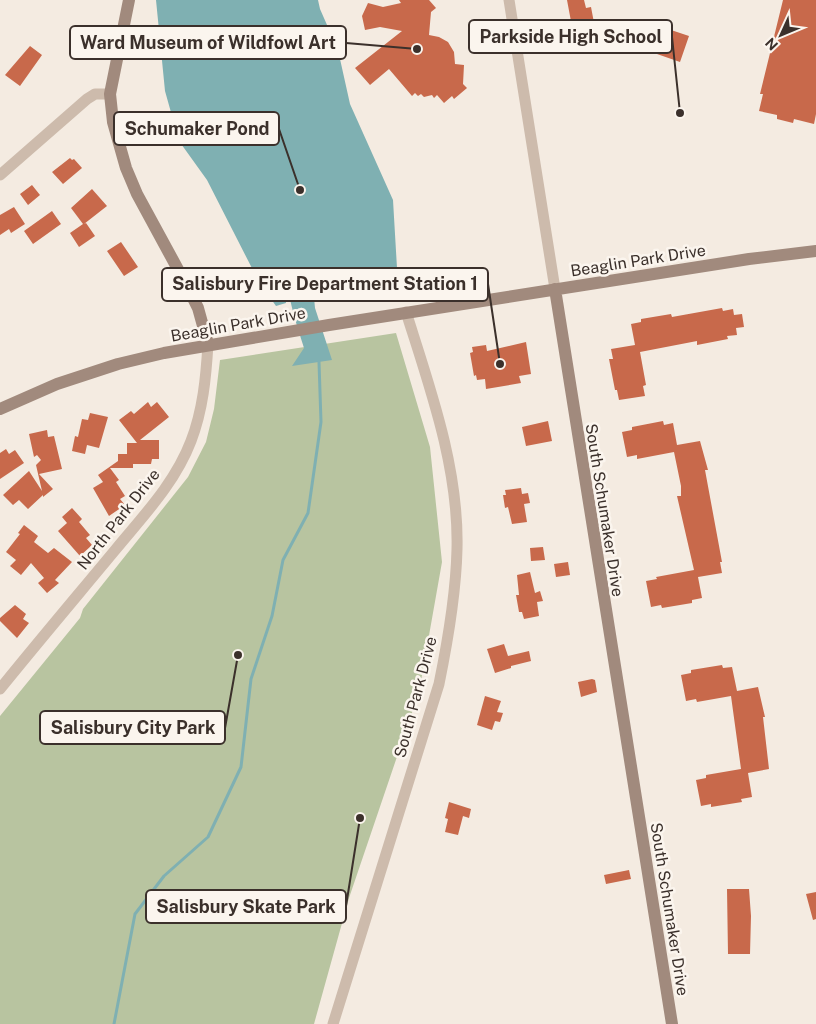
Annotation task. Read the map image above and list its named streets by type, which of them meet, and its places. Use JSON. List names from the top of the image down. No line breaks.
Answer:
{"streets":{"street":["Beaglin Park Drive","South Schumaker Drive","North Park Drive","South Park Drive"]},"crossings":[["Beaglin Park Drive","South Schumaker Drive"],["Beaglin Park Drive","North Park Drive"],["Beaglin Park Drive","South Park Drive"]],"places":["Ward Museum of Wildfowl Art","Parkside High School","Schumaker Pond","Salisbury Fire Department Station 1","Salisbury City Park","Salisbury Skate Park"],"north":"bottom left"}
